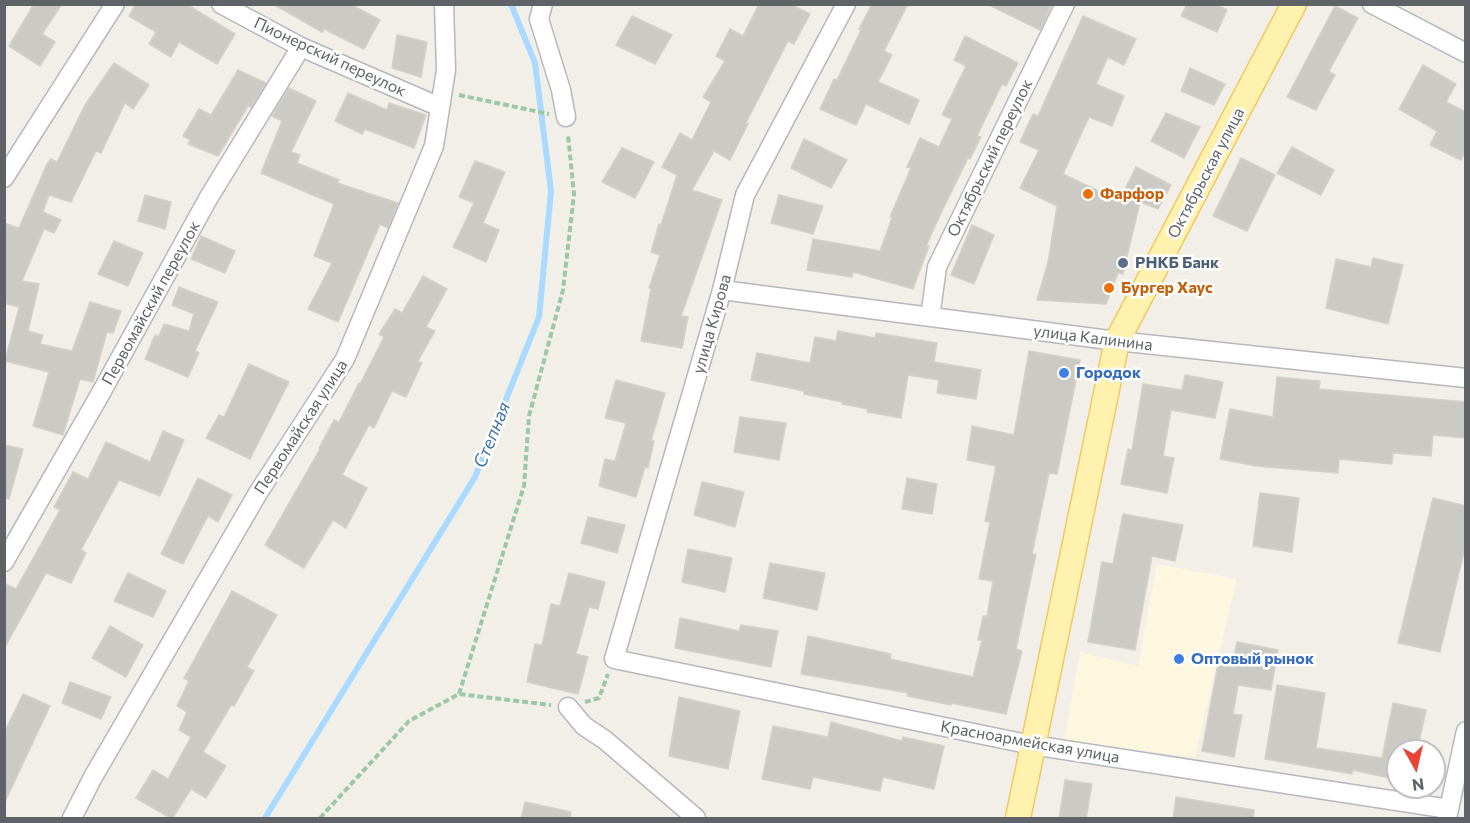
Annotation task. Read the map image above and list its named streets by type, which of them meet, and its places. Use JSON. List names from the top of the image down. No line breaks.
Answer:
{"streets":{"main road":["Октябрьская улица"],"street":["Пионерский переулок","Октябрьский переулок","Первомайский переулок","улица Кирова","улица Калинина","Первомайская улица","Красноармейская улица"]},"crossings":[["Пионерский переулок","Первомайский переулок"],["Пионерский переулок","Первомайская улица"],["Октябрьский переулок","улица Калинина"],["Октябрьская улица","улица Калинина"],["Октябрьская улица","Красноармейская улица"],["улица Кирова","улица Калинина"],["улица Кирова","Красноармейская улица"]],"water":["Степная"],"places":["Фарфор","РНКБ Банк","Бургер Хаус","Городок","Оптовый рынок"],"north":"bottom"}
